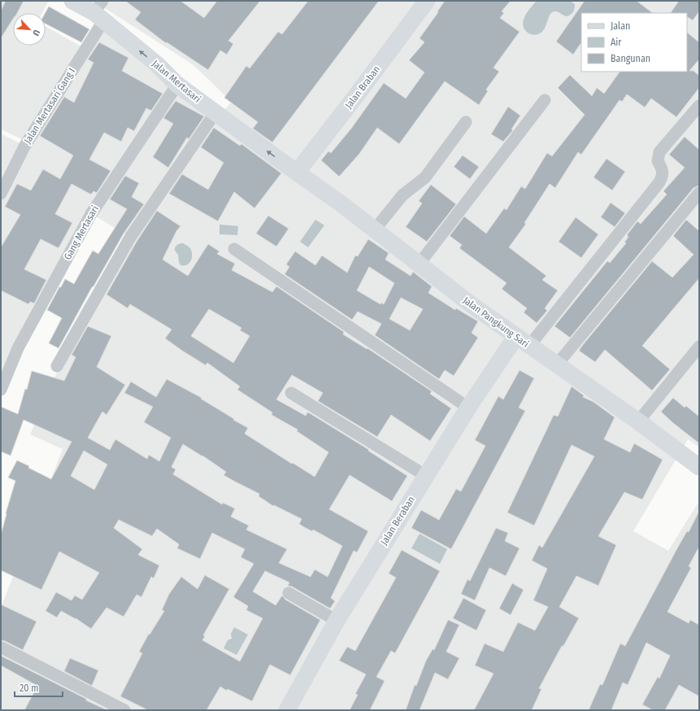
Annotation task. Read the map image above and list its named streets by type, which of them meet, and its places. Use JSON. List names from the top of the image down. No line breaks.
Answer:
{"streets":{"street":["Jalan Mertasari","Jalan Braban","Jalan Mertasari Gang I","Gang Mertasari","Jalan Pangkung Sari","Jalan Beraban"]},"crossings":[["Jalan Mertasari","Jalan Braban"],["Jalan Mertasari","Jalan Mertasari Gang I"],["Jalan Mertasari","Gang Mertasari"],["Jalan Mertasari","Jalan Pangkung Sari"],["Jalan Braban","Jalan Pangkung Sari"],["Jalan Pangkung Sari","Jalan Beraban"]],"one_way":["Jalan Mertasari"],"legend":["Jalan","Air","Bangunan"],"scale_bar":"20 m","north":"bottom right"}
